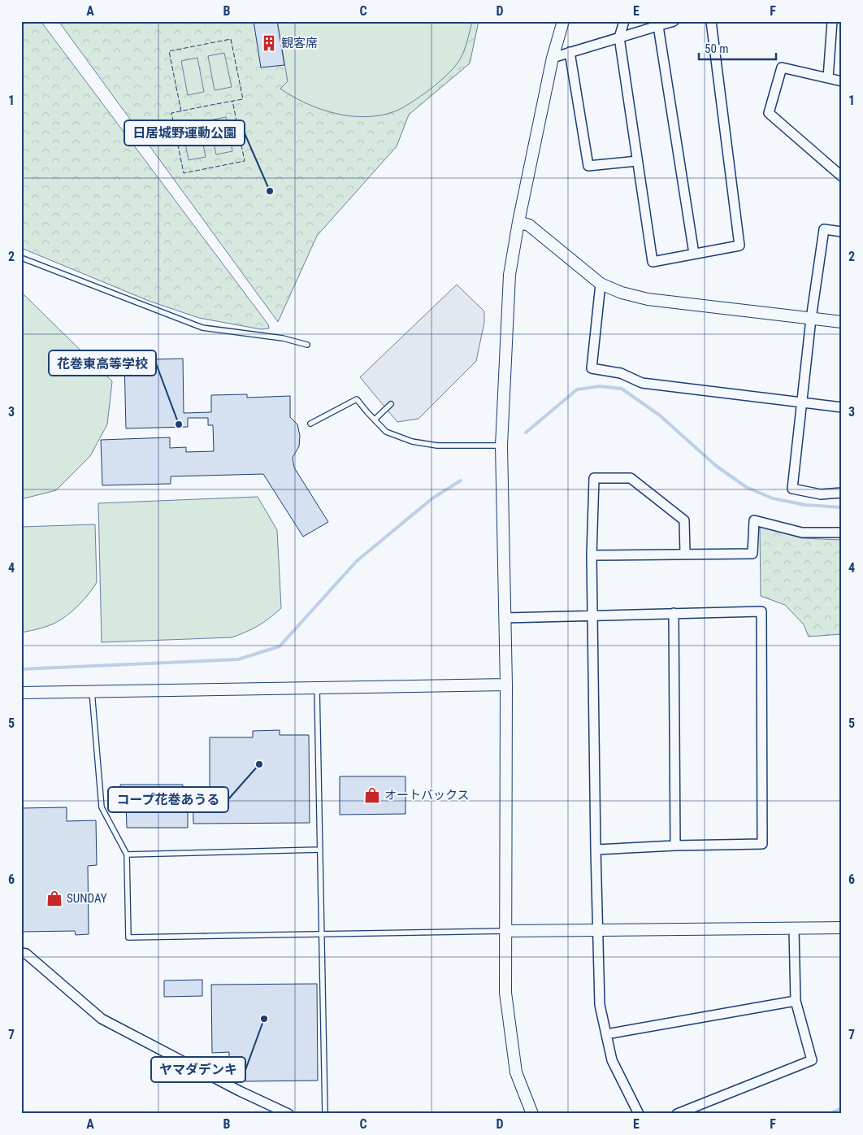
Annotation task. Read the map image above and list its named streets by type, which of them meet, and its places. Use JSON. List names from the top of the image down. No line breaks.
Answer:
{"places":{"building":["観客席"],"other":["日居城野運動公園","花巻東高等学校","コープ花巻あうる","ヤマダデンキ"],"shop":["オートバックス","SUNDAY"]},"scale_bar":"50 m","grid":{"columns":["A","B","C","D","E","F"],"rows":["1","2","3","4","5","6","7"]}}
